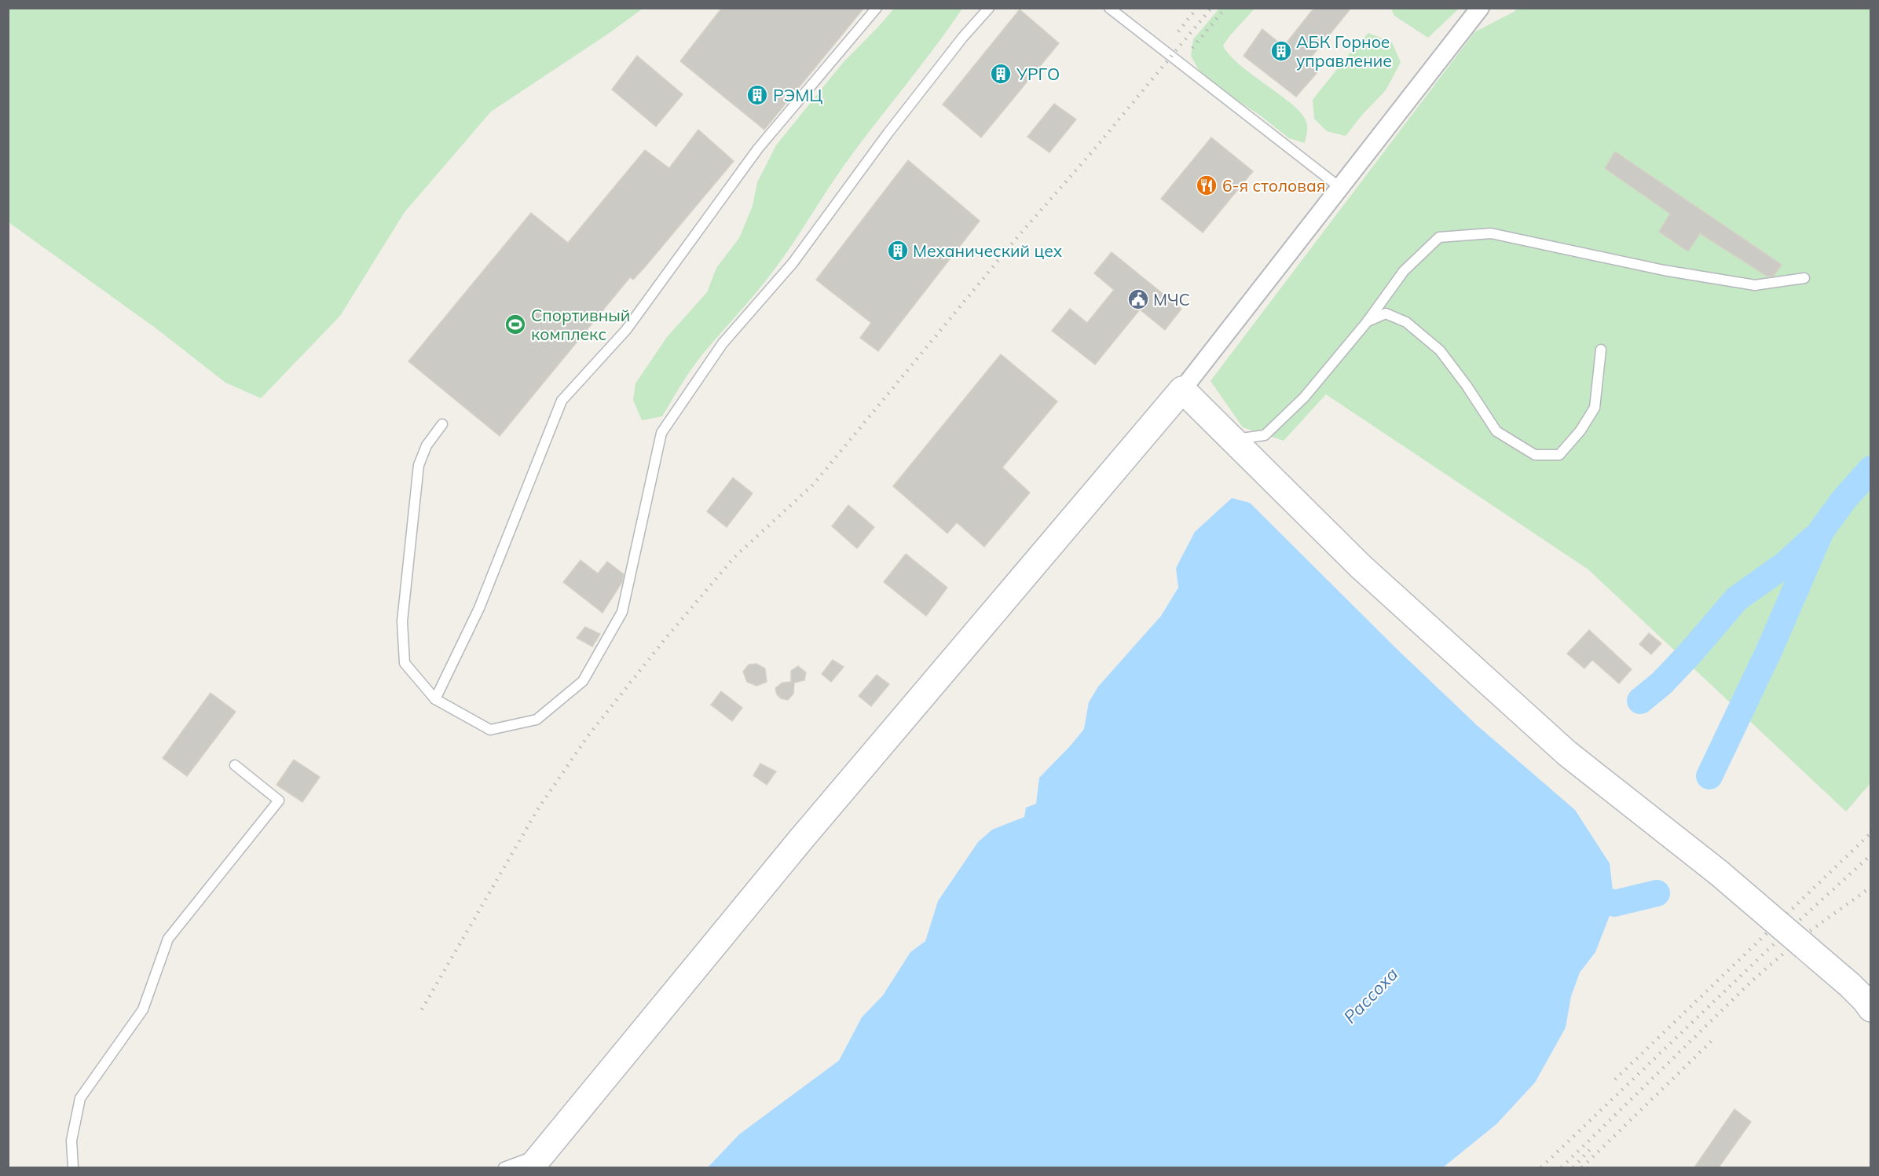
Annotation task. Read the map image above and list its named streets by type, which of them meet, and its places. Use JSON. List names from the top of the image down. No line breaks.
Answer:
{"water":["Рассоха"],"places":{"building":["АБК Горное управление","УРГО","РЭМЦ","Механический цех"],"restaurant":["6-я столовая"],"public building":["МЧС"],"sports":["Спортивный комплекс"]}}
